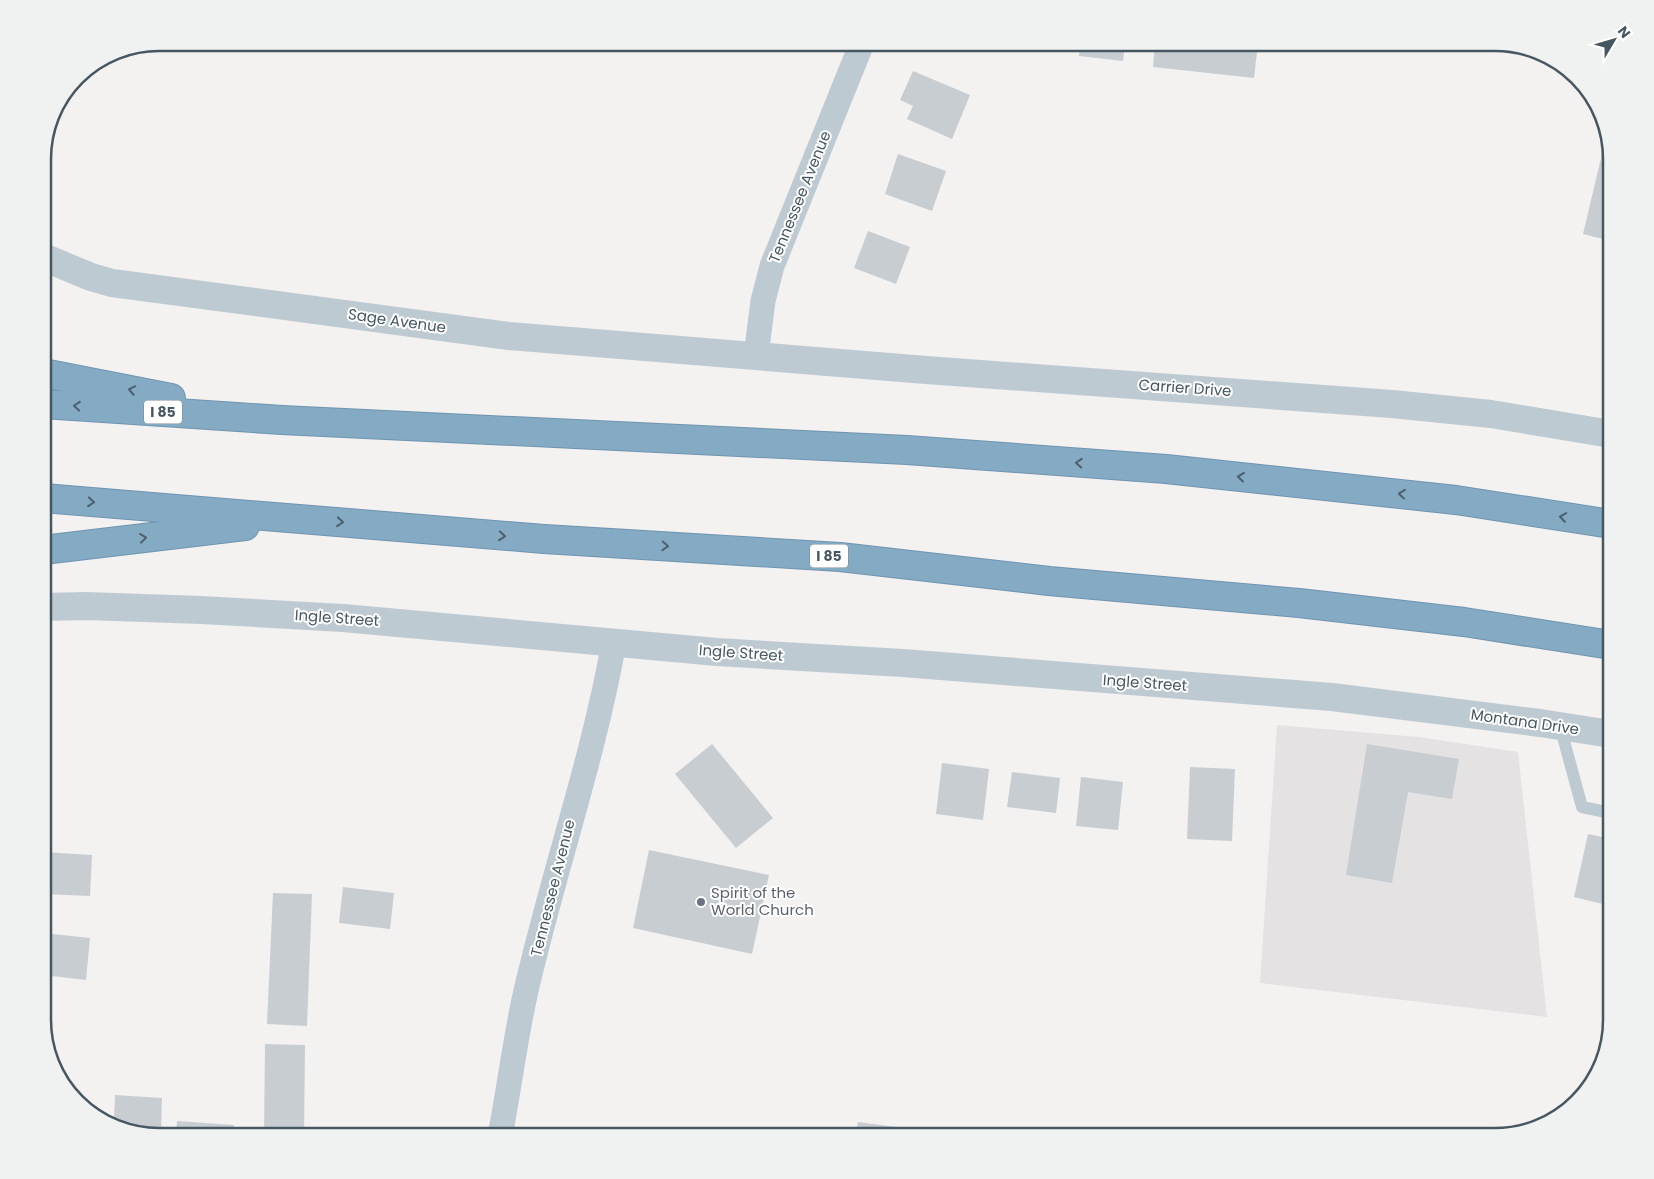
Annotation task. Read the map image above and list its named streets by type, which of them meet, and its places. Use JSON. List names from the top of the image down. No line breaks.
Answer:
{"streets":{"highway":["I 85"],"street":["Tennessee Avenue","Sage Avenue","Carrier Drive","Ingle Street","Montana Drive"]},"crossings":[["Tennessee Avenue","Sage Avenue"],["Tennessee Avenue","Carrier Drive"],["Tennessee Avenue","Ingle Street"],["Sage Avenue","Carrier Drive"],["Ingle Street","Montana Drive"]],"places":["Spirit of the World Church"],"north":"top right"}
